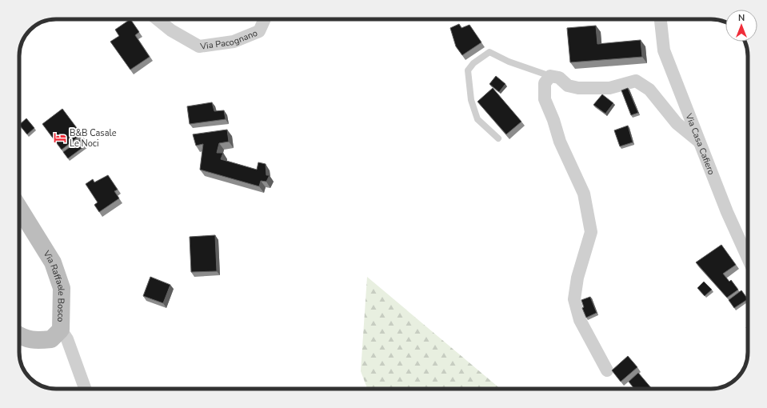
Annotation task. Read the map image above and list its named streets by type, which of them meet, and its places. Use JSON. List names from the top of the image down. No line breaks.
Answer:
{"streets":{"street":["Via Pacognano","Via Casa Cafiero","Via Raffaele Bosco"]},"places":{"hotel":["B&B Casale Le Noci"]},"north":"top"}
